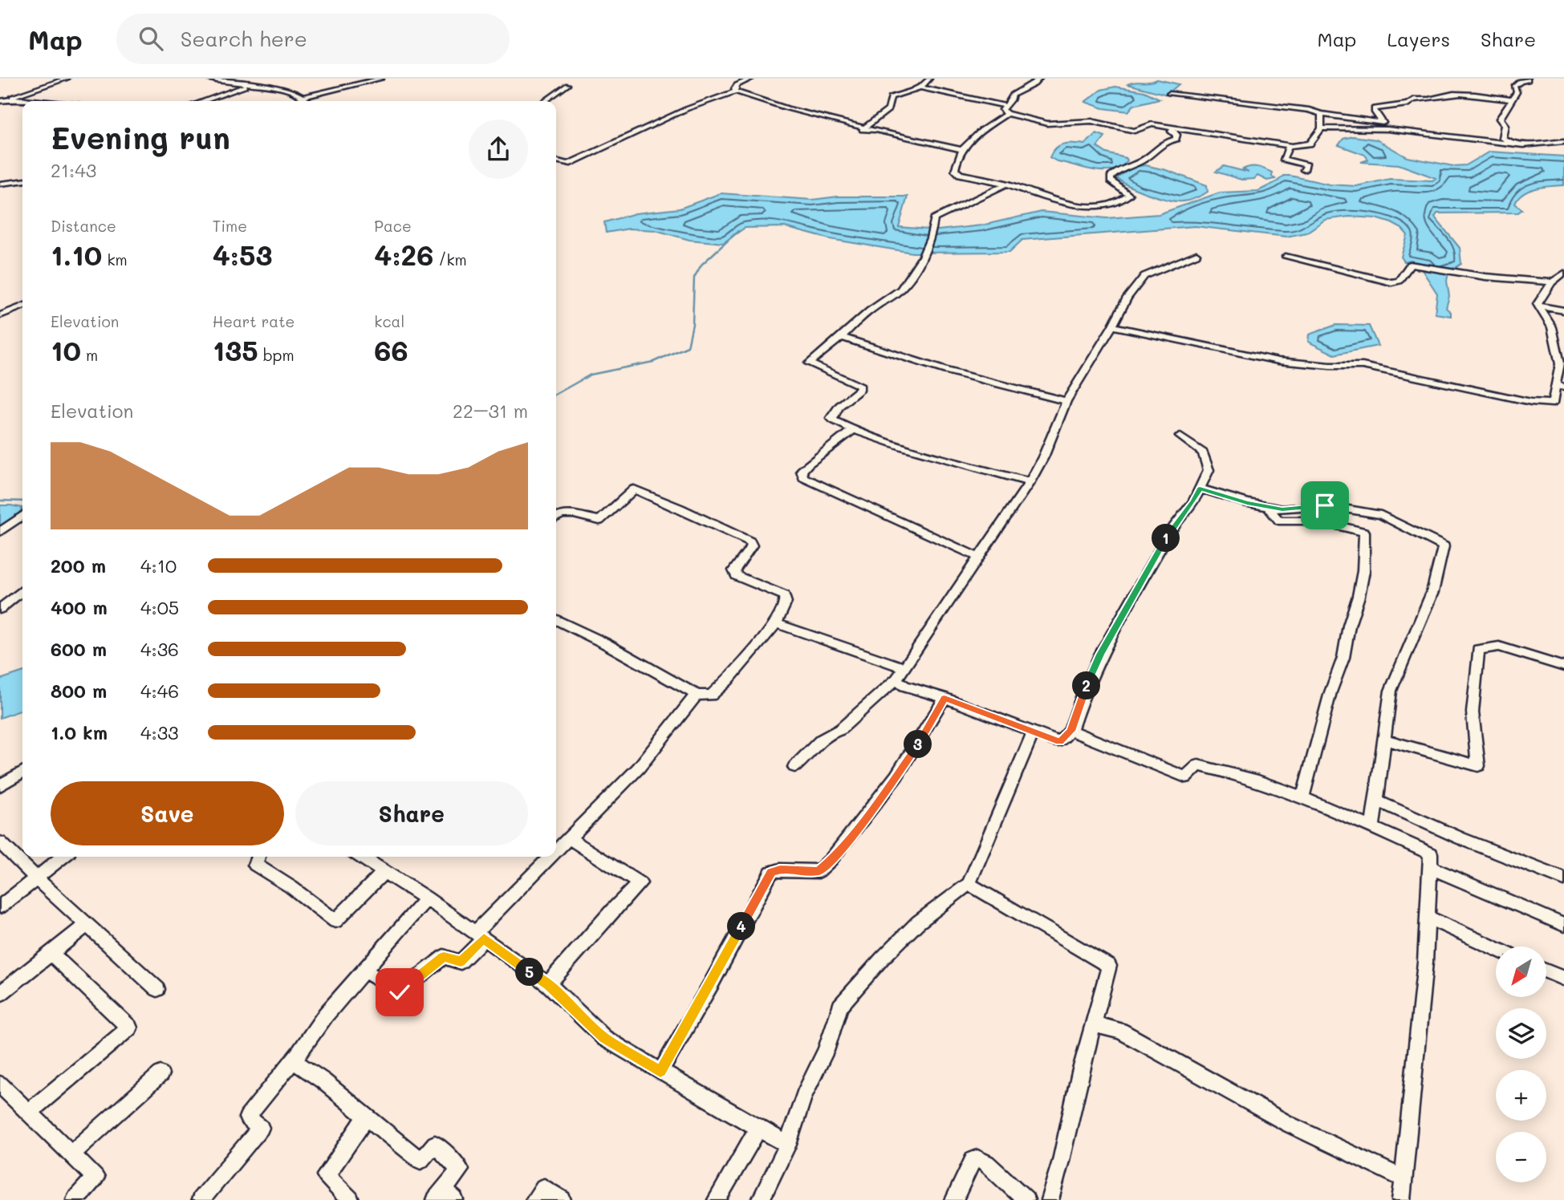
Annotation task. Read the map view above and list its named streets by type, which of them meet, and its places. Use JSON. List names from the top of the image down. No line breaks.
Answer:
{"north":"bottom left","page":{"header":"Map","search":"Search here","nav":["Map","Layers","Share"],"heading":["Evening run","21:43"],"stats":[["Distance","1.10 km"],["Time","4:53"],["Pace","4:26 /km"],["Elevation","10 m"],["Heart rate","135 bpm"],["kcal","66"]],"chart":["Elevation","22–31 m"],"pins":["1","2","3","4","5"],"list":[{"name":"200 m","note":"4:10"},{"name":"400 m","note":"4:05"},{"name":"600 m","note":"4:36"},{"name":"800 m","note":"4:46"},{"name":"1.0 km","note":"4:33"}],"buttons":["Save","Share"],"map_buttons":["+","−"]}}
